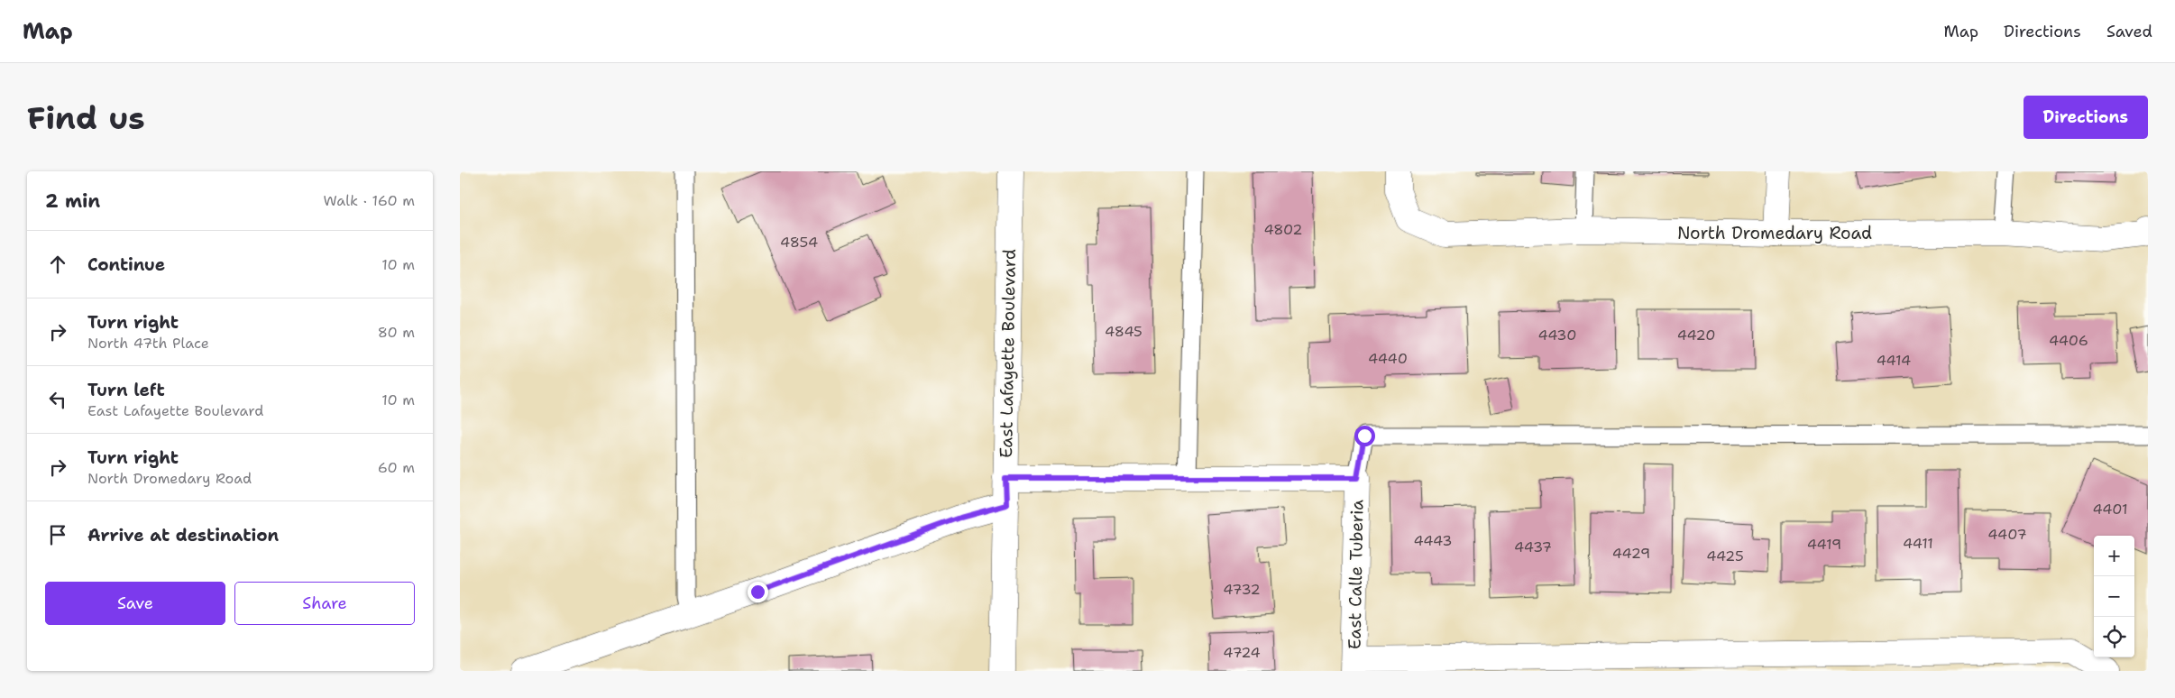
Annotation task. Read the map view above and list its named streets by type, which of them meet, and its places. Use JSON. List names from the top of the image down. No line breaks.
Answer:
{"streets":{"street":["North Dromedary Road","East Lafayette Boulevard","East Calle Tuberia"]},"house_numbers":["4802","4854","4845","4430","4420","4406","4440","4414","4401","4407","4443","4411","4419","4437","4429","4425","4732","4724"],"page":{"header":"Map","nav":["Map","Directions","Saved"],"buttons":["Directions",["Save","Share"]],"title":"Find us","heading":["2 min","Walk · 160 m"],"list":[["Continue","10 m"],["Turn right","North 47th Place","80 m"],["Turn left","East Lafayette Boulevard","10 m"],["Turn right","North Dromedary Road","60 m"],"Arrive at destination"],"map_buttons":["+","−"]}}
